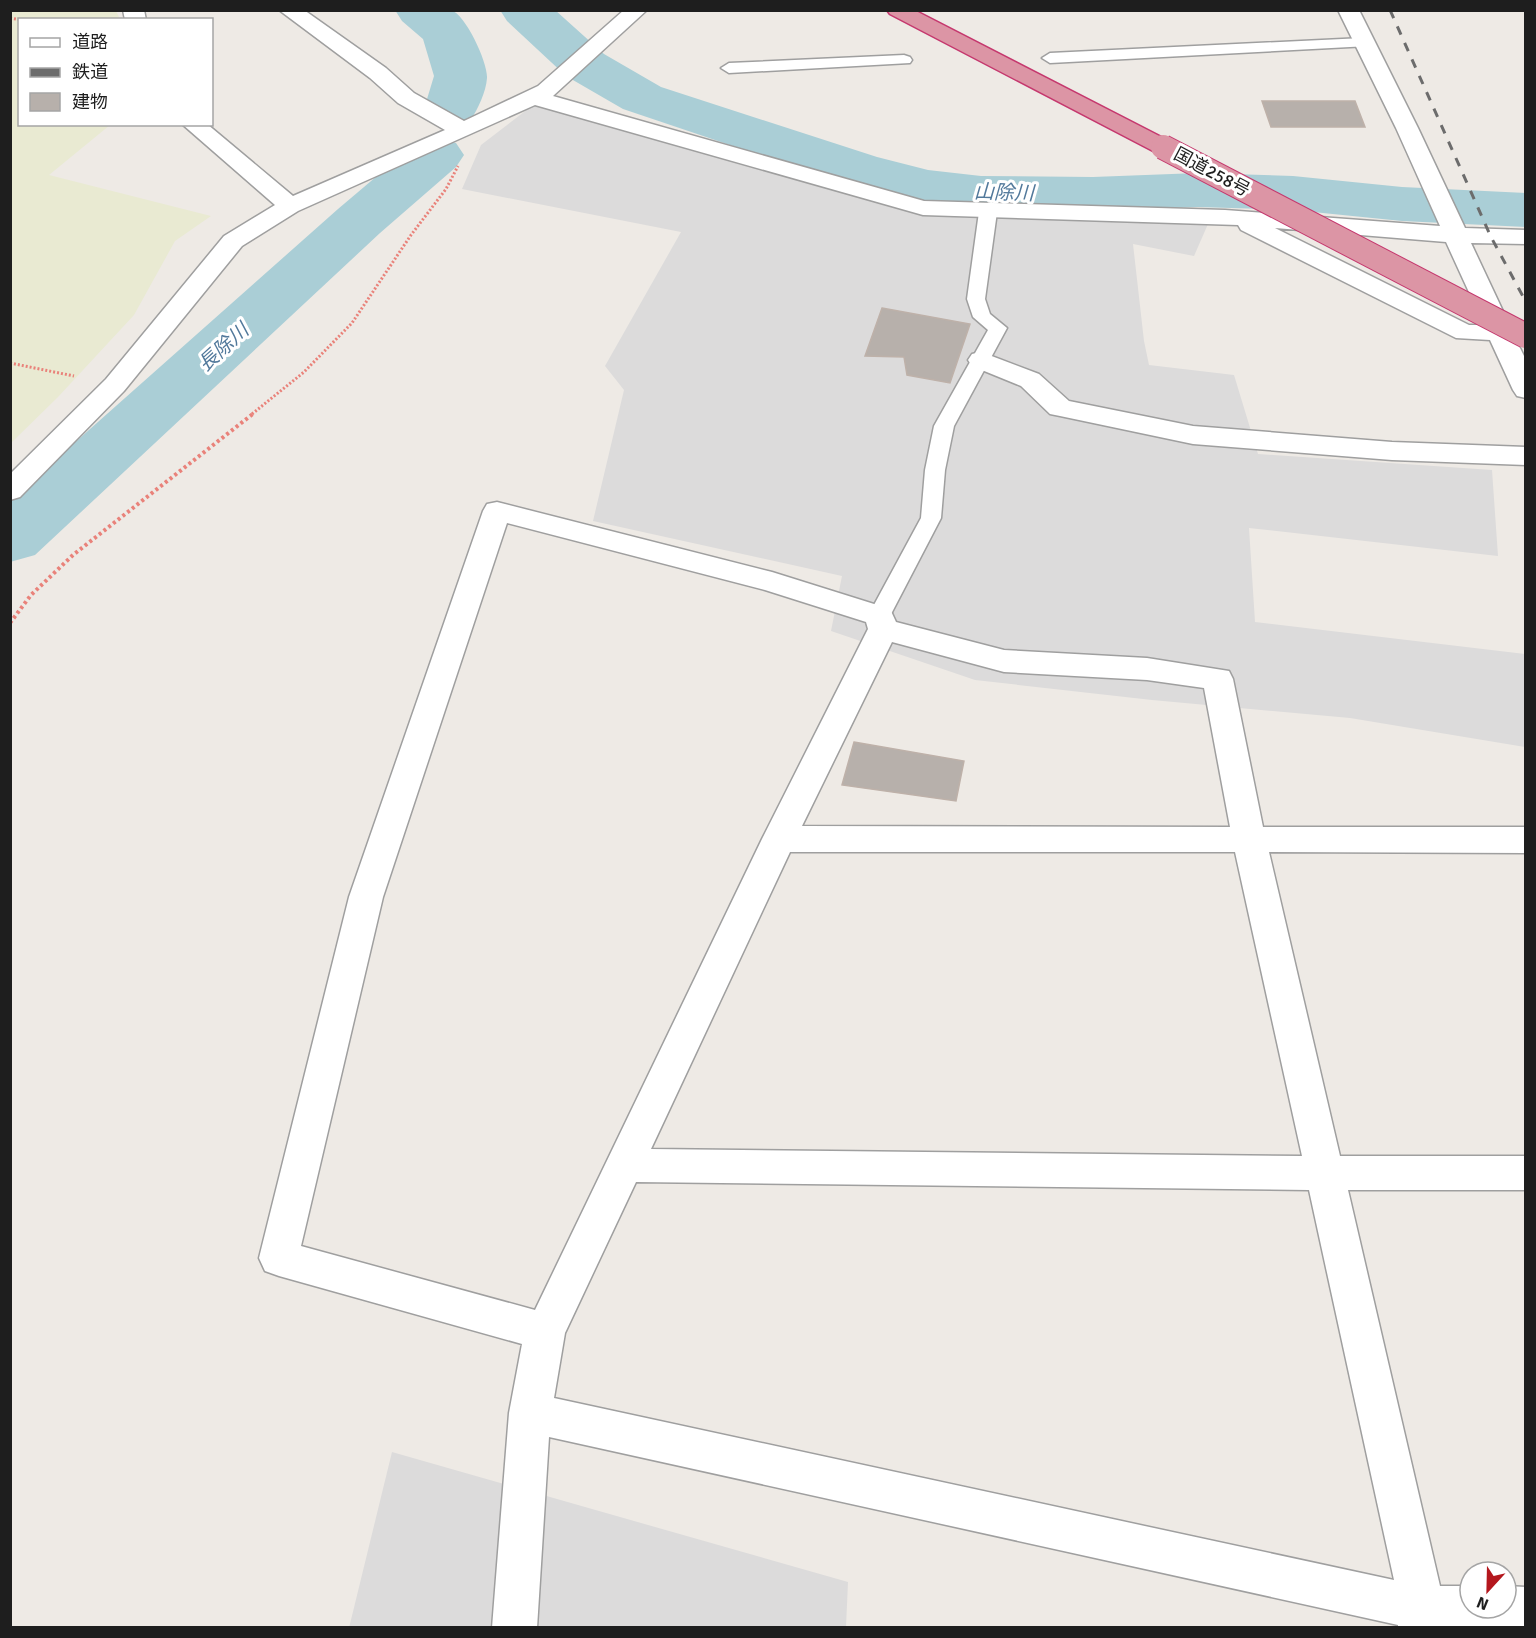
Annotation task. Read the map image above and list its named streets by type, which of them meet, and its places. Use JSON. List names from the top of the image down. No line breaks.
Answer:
{"streets":{"highway":["国道258号"]},"water":["山除川","長除川"],"legend":["道路","鉄道","建物"],"north":"bottom"}
